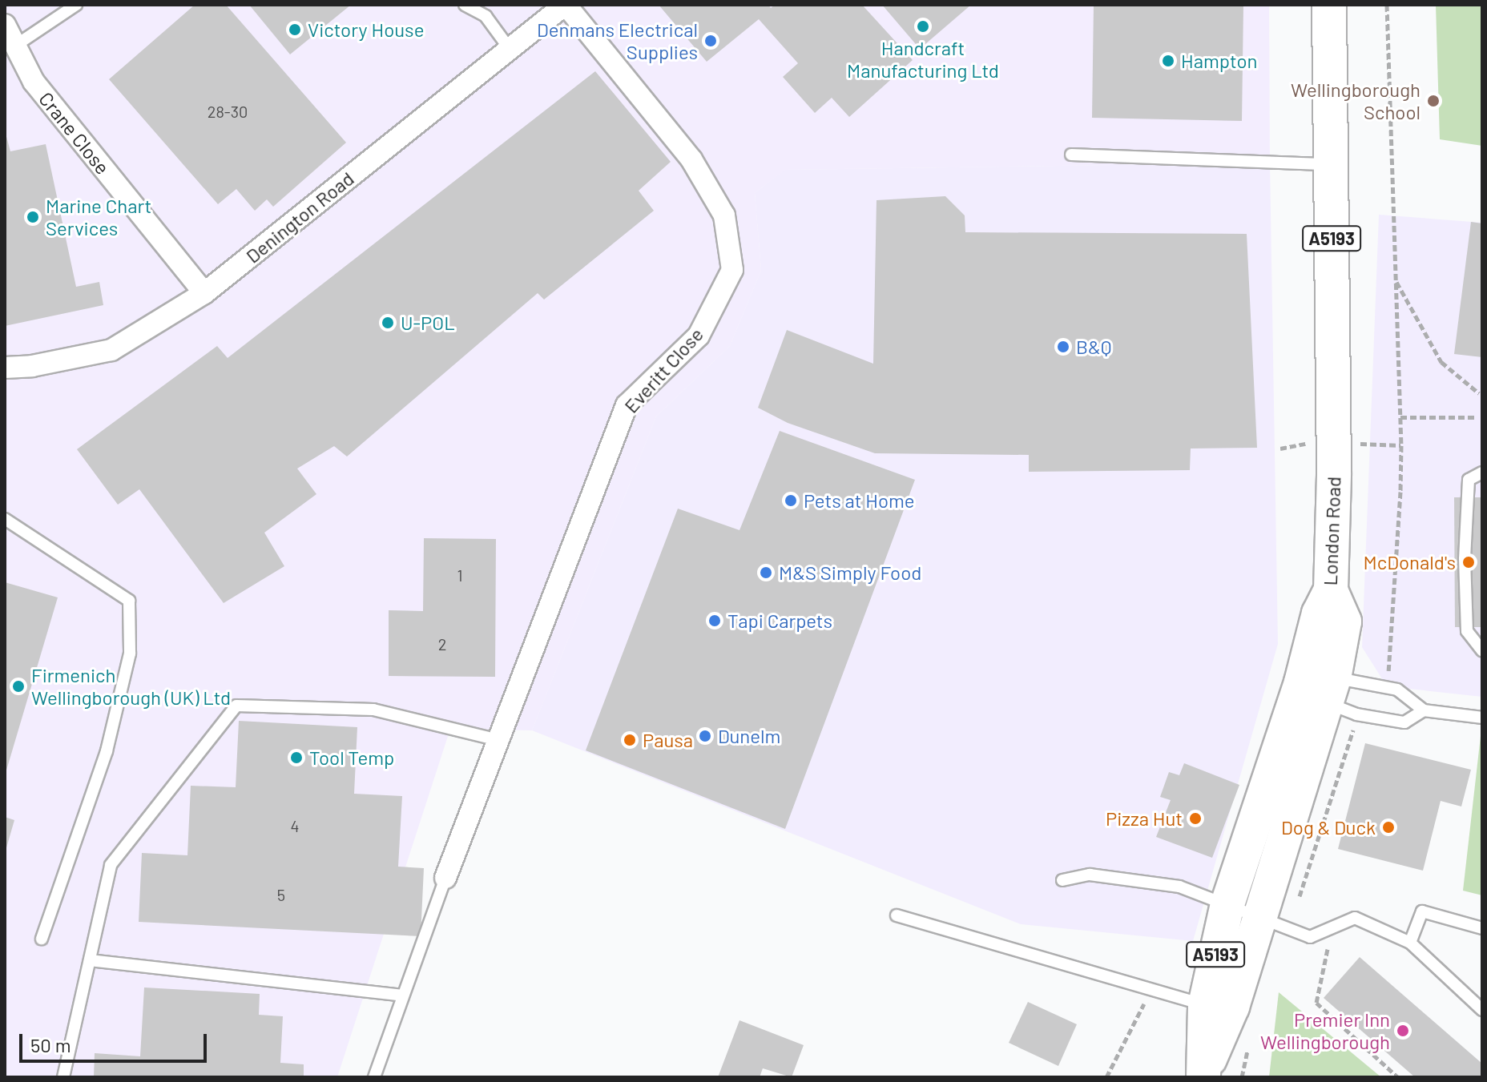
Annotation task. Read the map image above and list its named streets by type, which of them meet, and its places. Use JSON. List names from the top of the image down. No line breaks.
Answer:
{"streets":{"main road":["A5193","London Road"],"street":["Crane Close","Denington Road","Everitt Close"]},"crossings":[["Crane Close","Denington Road"],["Denington Road","Everitt Close"]],"places":["Handcraft Manufacturing Ltd","Victory House","Denmans Electrical Supplies","Hampton","Wellingborough School","Marine Chart Services","U-POL","B&Q","Pets at Home","McDonald's","M&S Simply Food","Tapi Carpets","Firmenich Wellingborough (UK) Ltd","Dunelm","Pausa","Tool Temp","Pizza Hut","Dog & Duck","Premier Inn Wellingborough"],"house_numbers":["28-30","1","2","4","5"],"scale_bar":"50 m"}
